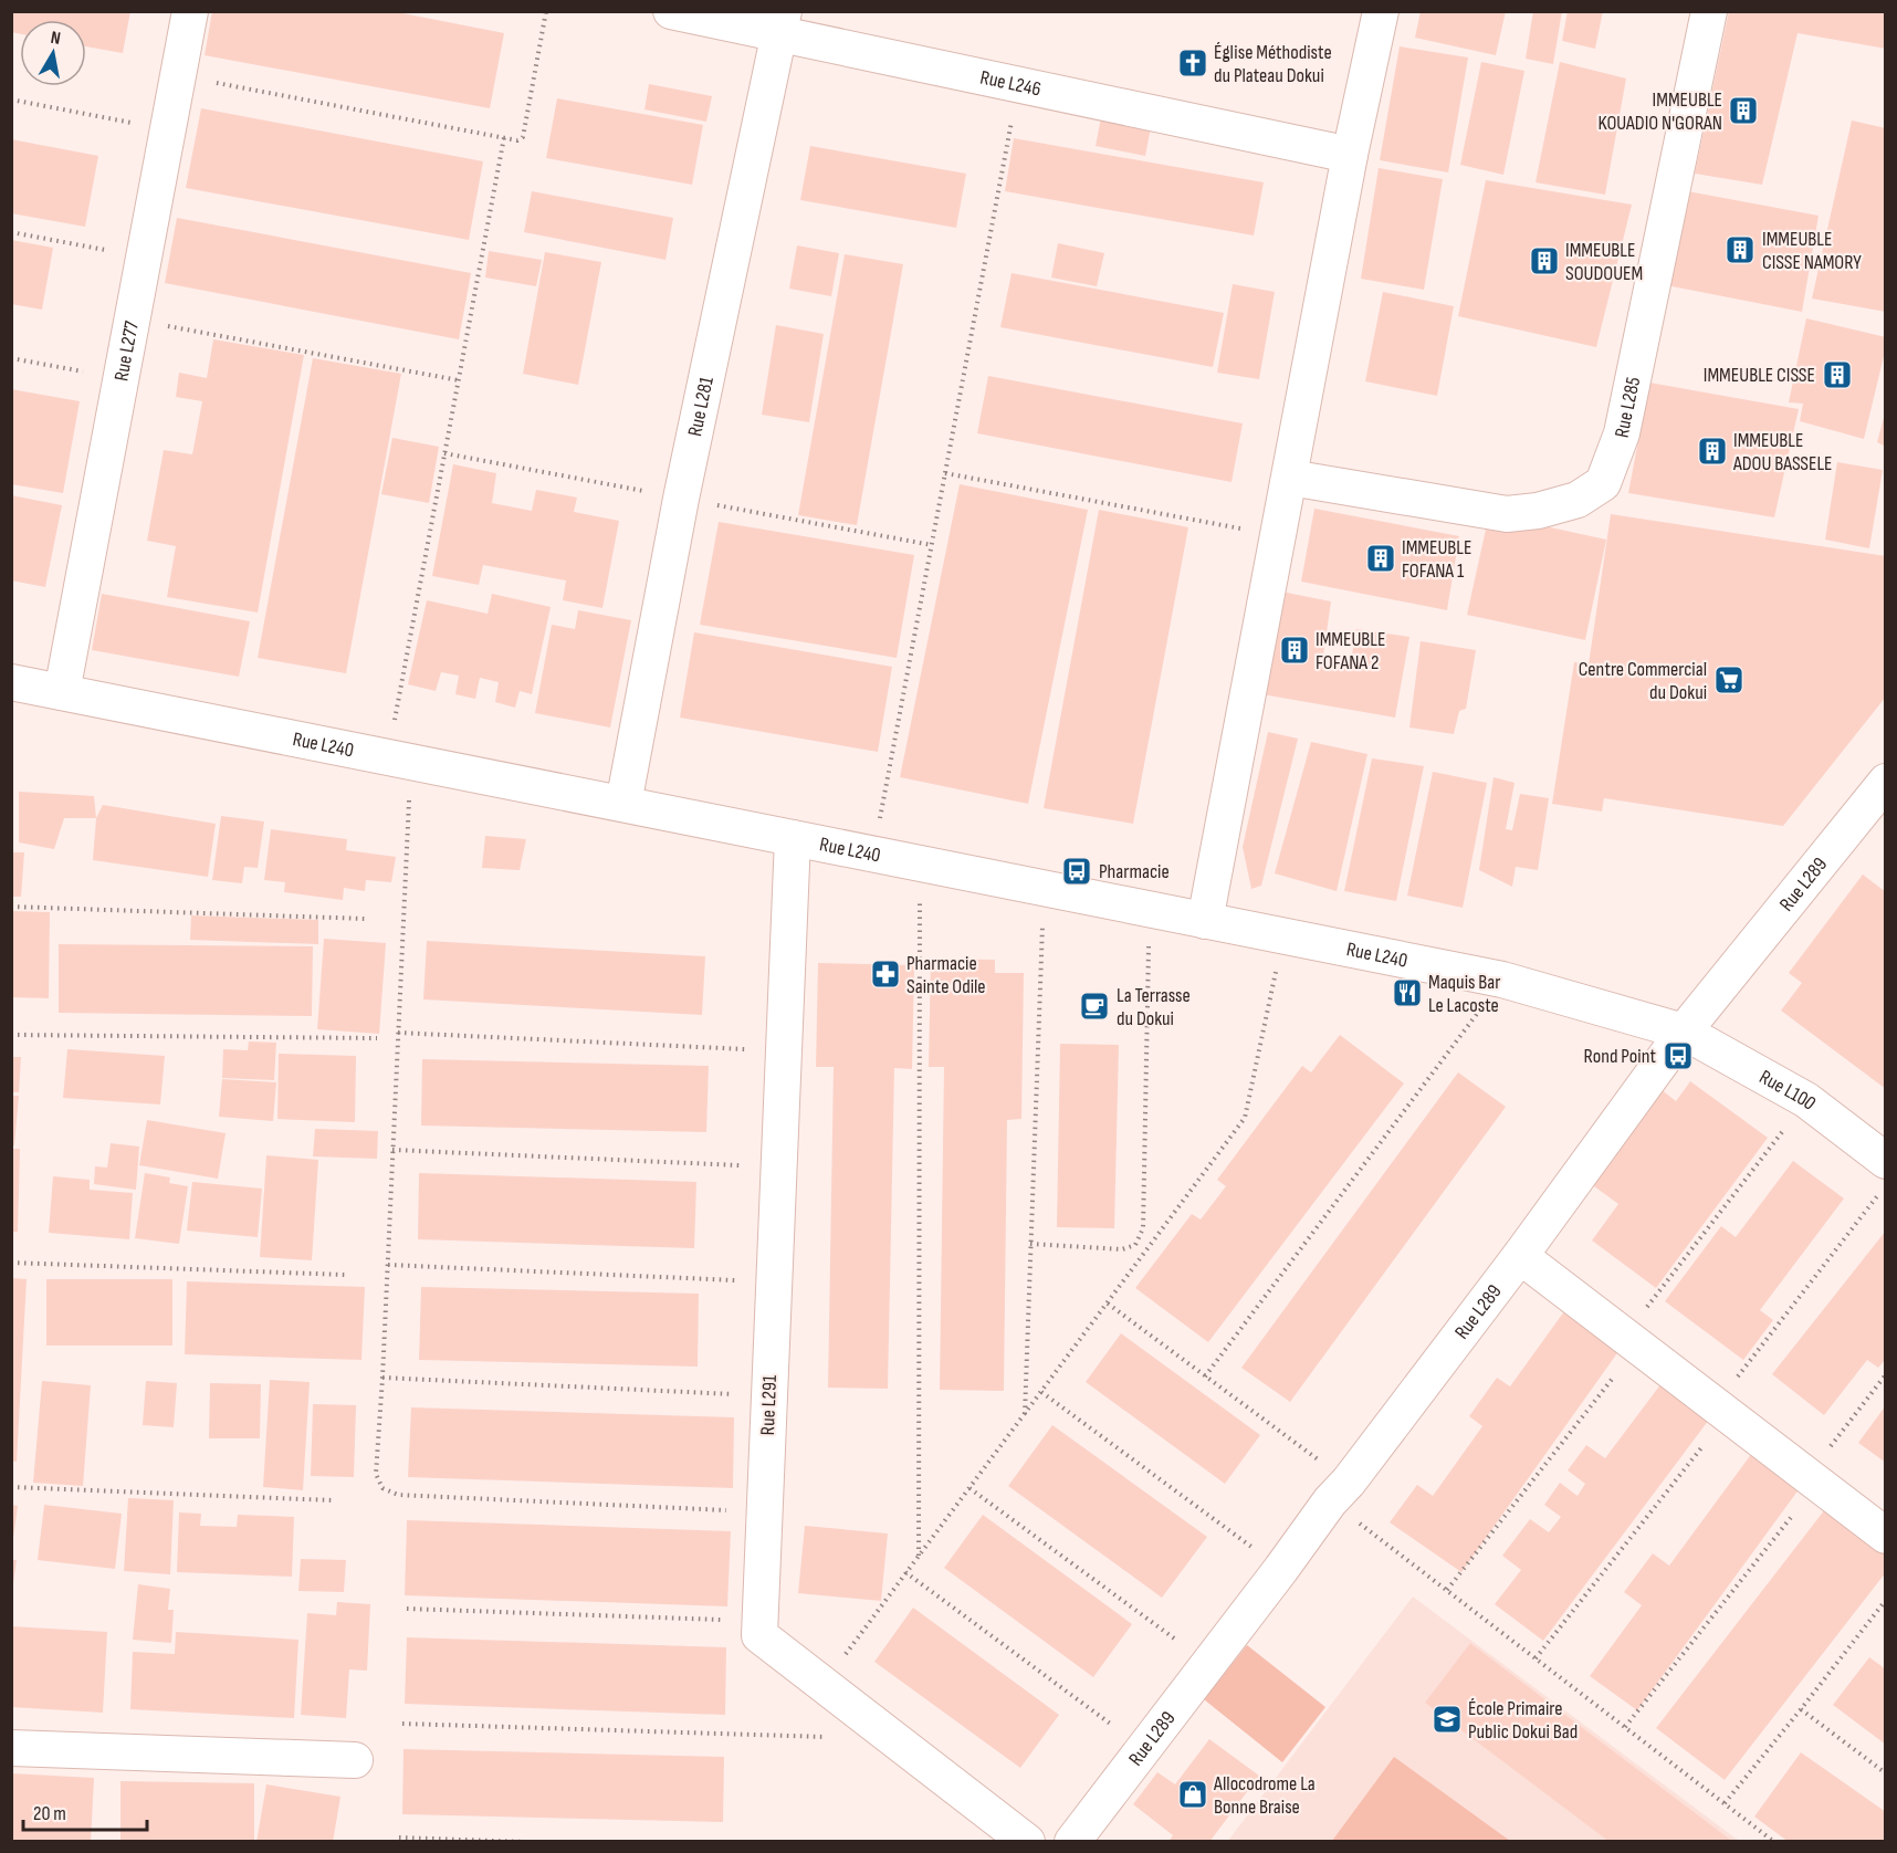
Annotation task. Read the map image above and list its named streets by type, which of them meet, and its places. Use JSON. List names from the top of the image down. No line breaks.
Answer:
{"streets":{"street":["Rue L246","Rue L277","Rue L281","Rue L285","Rue L240","Rue L289","Rue L100","Rue L291"]},"crossings":[["Rue L246","Rue L281"],["Rue L277","Rue L240"],["Rue L281","Rue L240"],["Rue L240","Rue L289"],["Rue L240","Rue L100"],["Rue L240","Rue L291"],["Rue L289","Rue L100"]],"places":{"church":["Église Méthodiste du Plateau Dokui"],"building":["IMMEUBLE KOUADIO N'GORAN","IMMEUBLE CISSE NAMORY","IMMEUBLE SOUDOUEM","IMMEUBLE CISSE","IMMEUBLE ADOU BASSELE","IMMEUBLE FOFANA 1","IMMEUBLE FOFANA 2"],"supermarket":["Centre Commercial du Dokui"],"bus stop":["Pharmacie","Rond Point"],"pharmacy":["Pharmacie Sainte Odile"],"restaurant":["Maquis Bar Le Lacoste"],"cafe":["La Terrasse du Dokui"],"school or university":["École Primaire Public Dokui Bad"],"shop":["Allocodrome La Bonne Braise"]},"scale_bar":"20 m","north":"top"}
